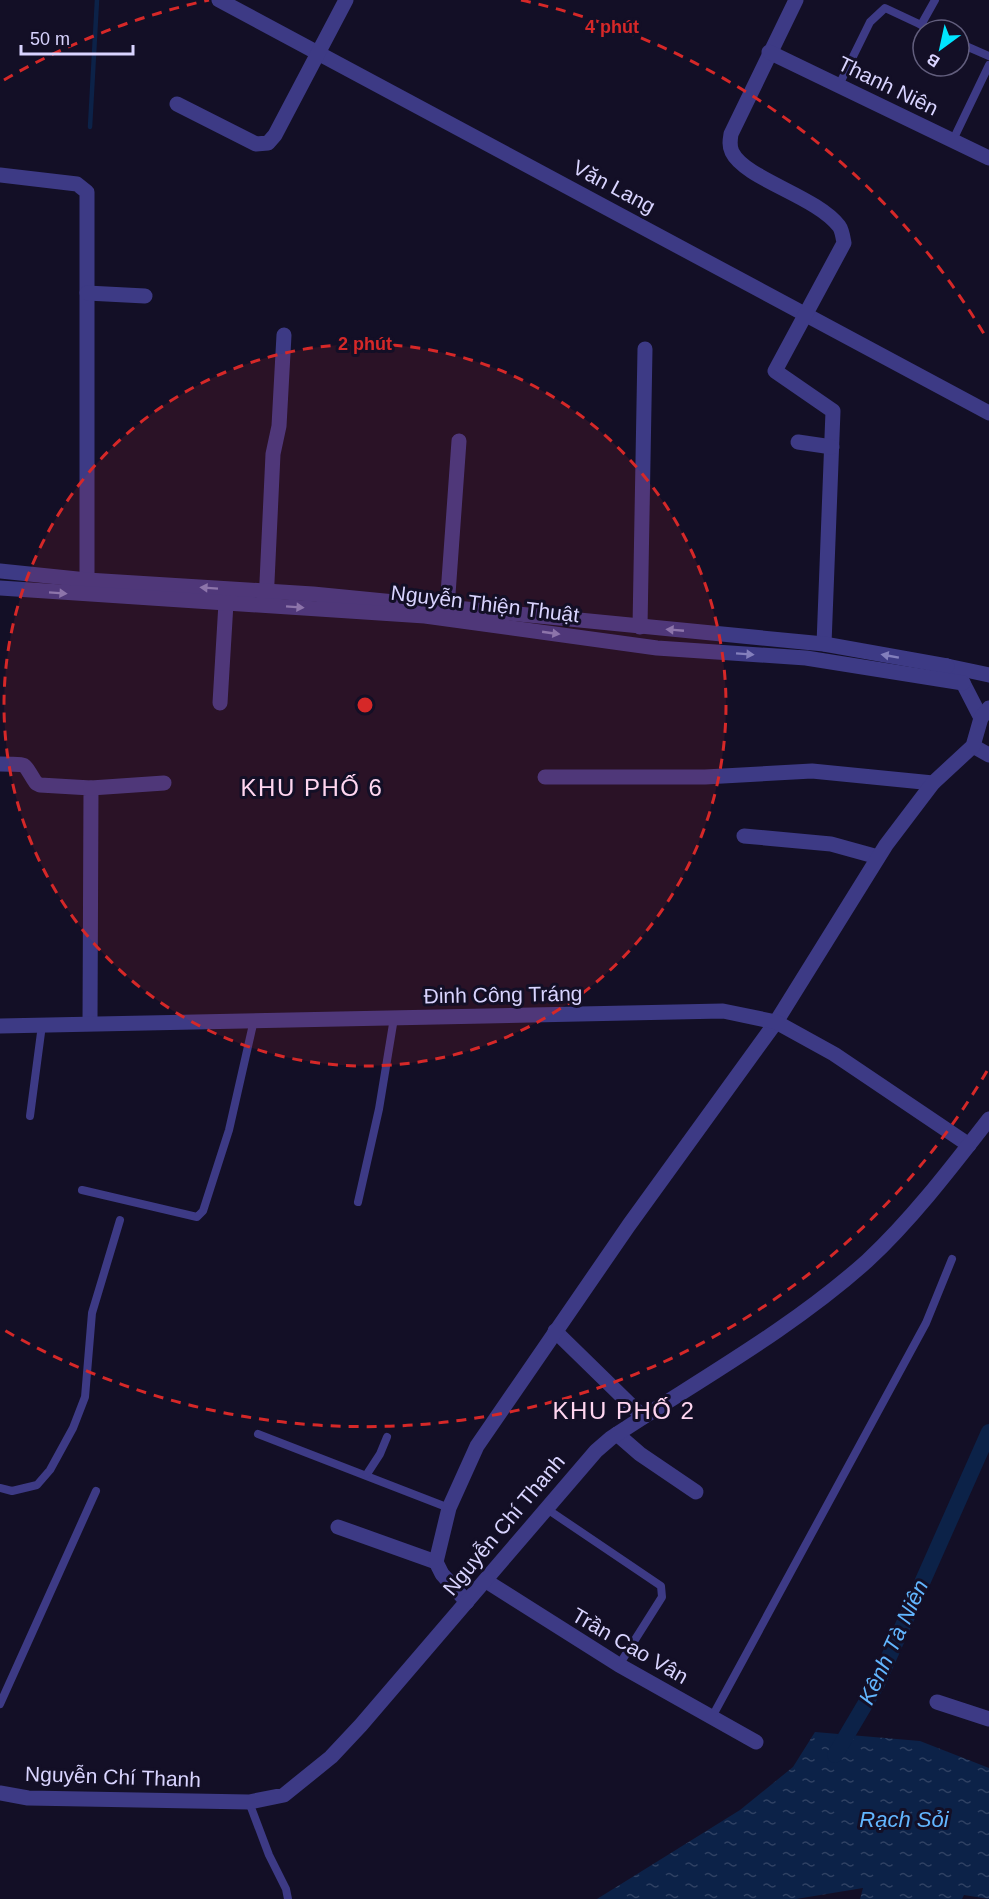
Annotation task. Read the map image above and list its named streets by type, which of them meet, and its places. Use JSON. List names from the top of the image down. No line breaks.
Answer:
{"streets":{"street":["Thanh Niên","Văn Lang","Nguyễn Thiện Thuật","Đinh Công Tráng","Nguyễn Chí Thanh","Trần Cao Vân"]},"crossings":[["Đinh Công Tráng","Nguyễn Chí Thanh"],["Nguyễn Chí Thanh","Trần Cao Vân"]],"districts":["KHU PHỐ 6","KHU PHỐ 2"],"water":["Kênh Tà Niên","Rạch Sỏi"],"scale_bar":"50 m","north":"bottom left","rings":["4 phút","2 phút"]}
